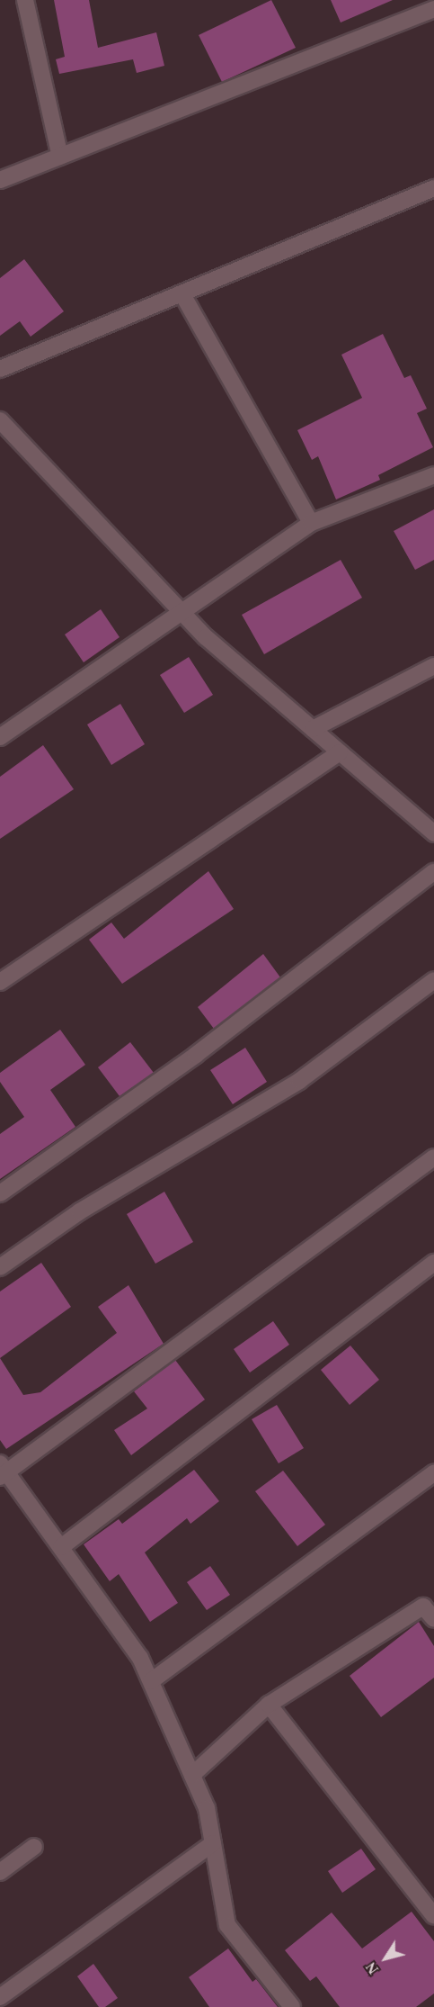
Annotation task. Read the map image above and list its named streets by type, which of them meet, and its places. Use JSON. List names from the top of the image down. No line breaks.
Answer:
{"north":"bottom left"}
